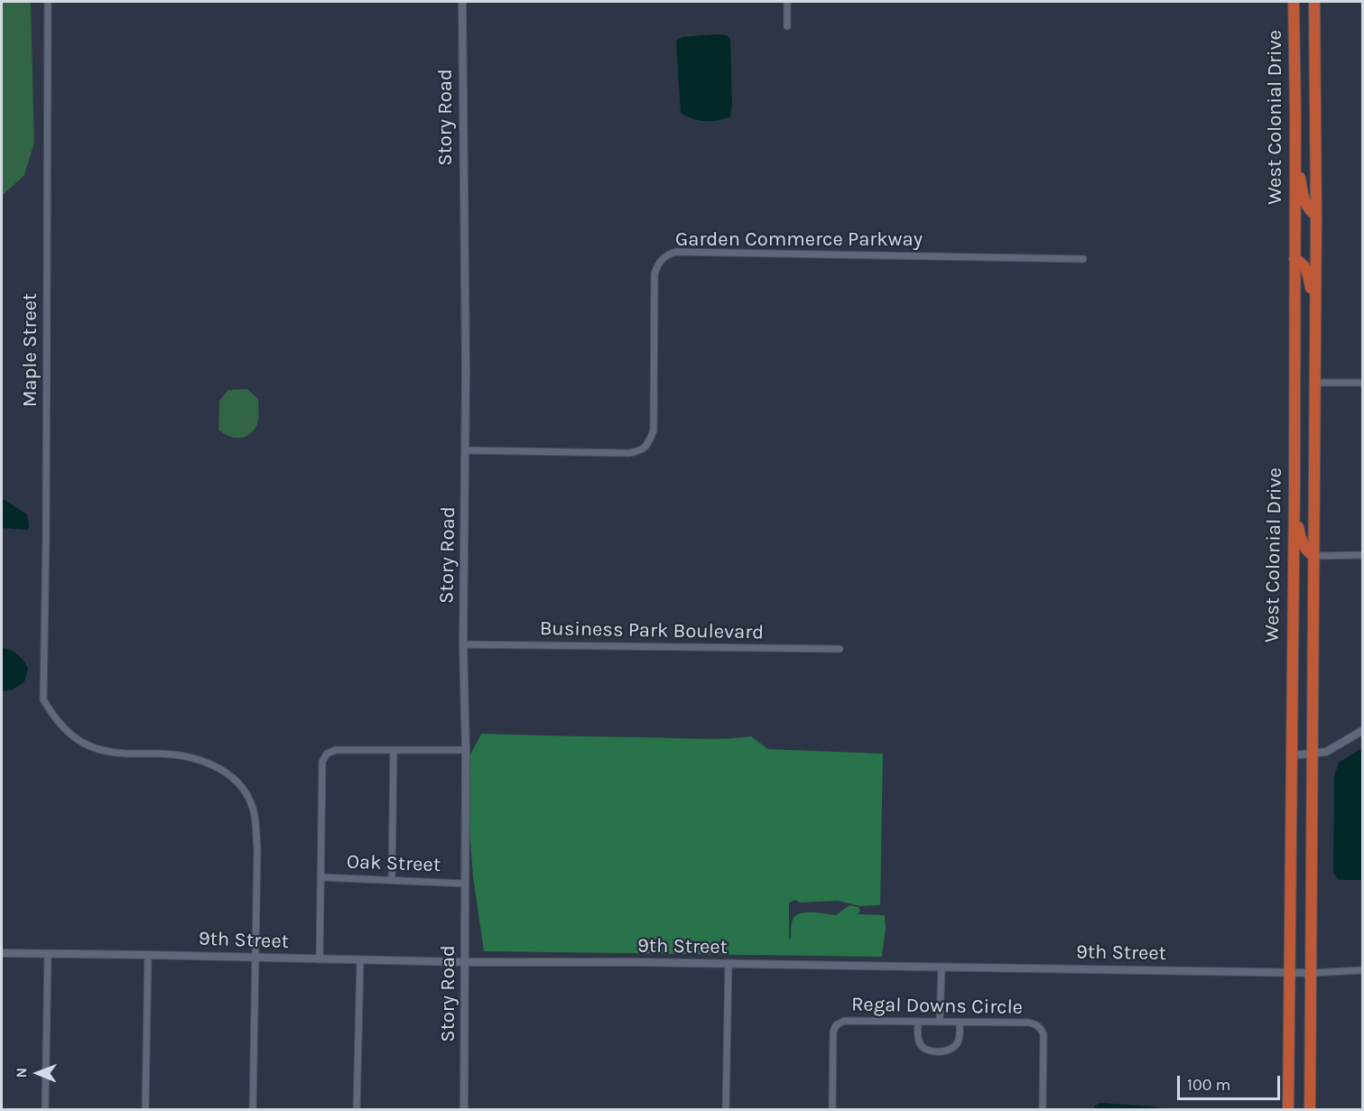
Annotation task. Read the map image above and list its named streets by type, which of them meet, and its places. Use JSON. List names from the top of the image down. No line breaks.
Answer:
{"streets":{"highway":["West Colonial Drive"],"street":["Story Road","Garden Commerce Parkway","Maple Street","Business Park Boulevard","Oak Street","9th Street","Regal Downs Circle"]},"crossings":[["Story Road","Garden Commerce Parkway"],["Story Road","Business Park Boulevard"],["Story Road","Oak Street"],["Story Road","9th Street"],["West Colonial Drive","9th Street"],["Maple Street","9th Street"]],"scale_bar":"100 m","north":"left"}
